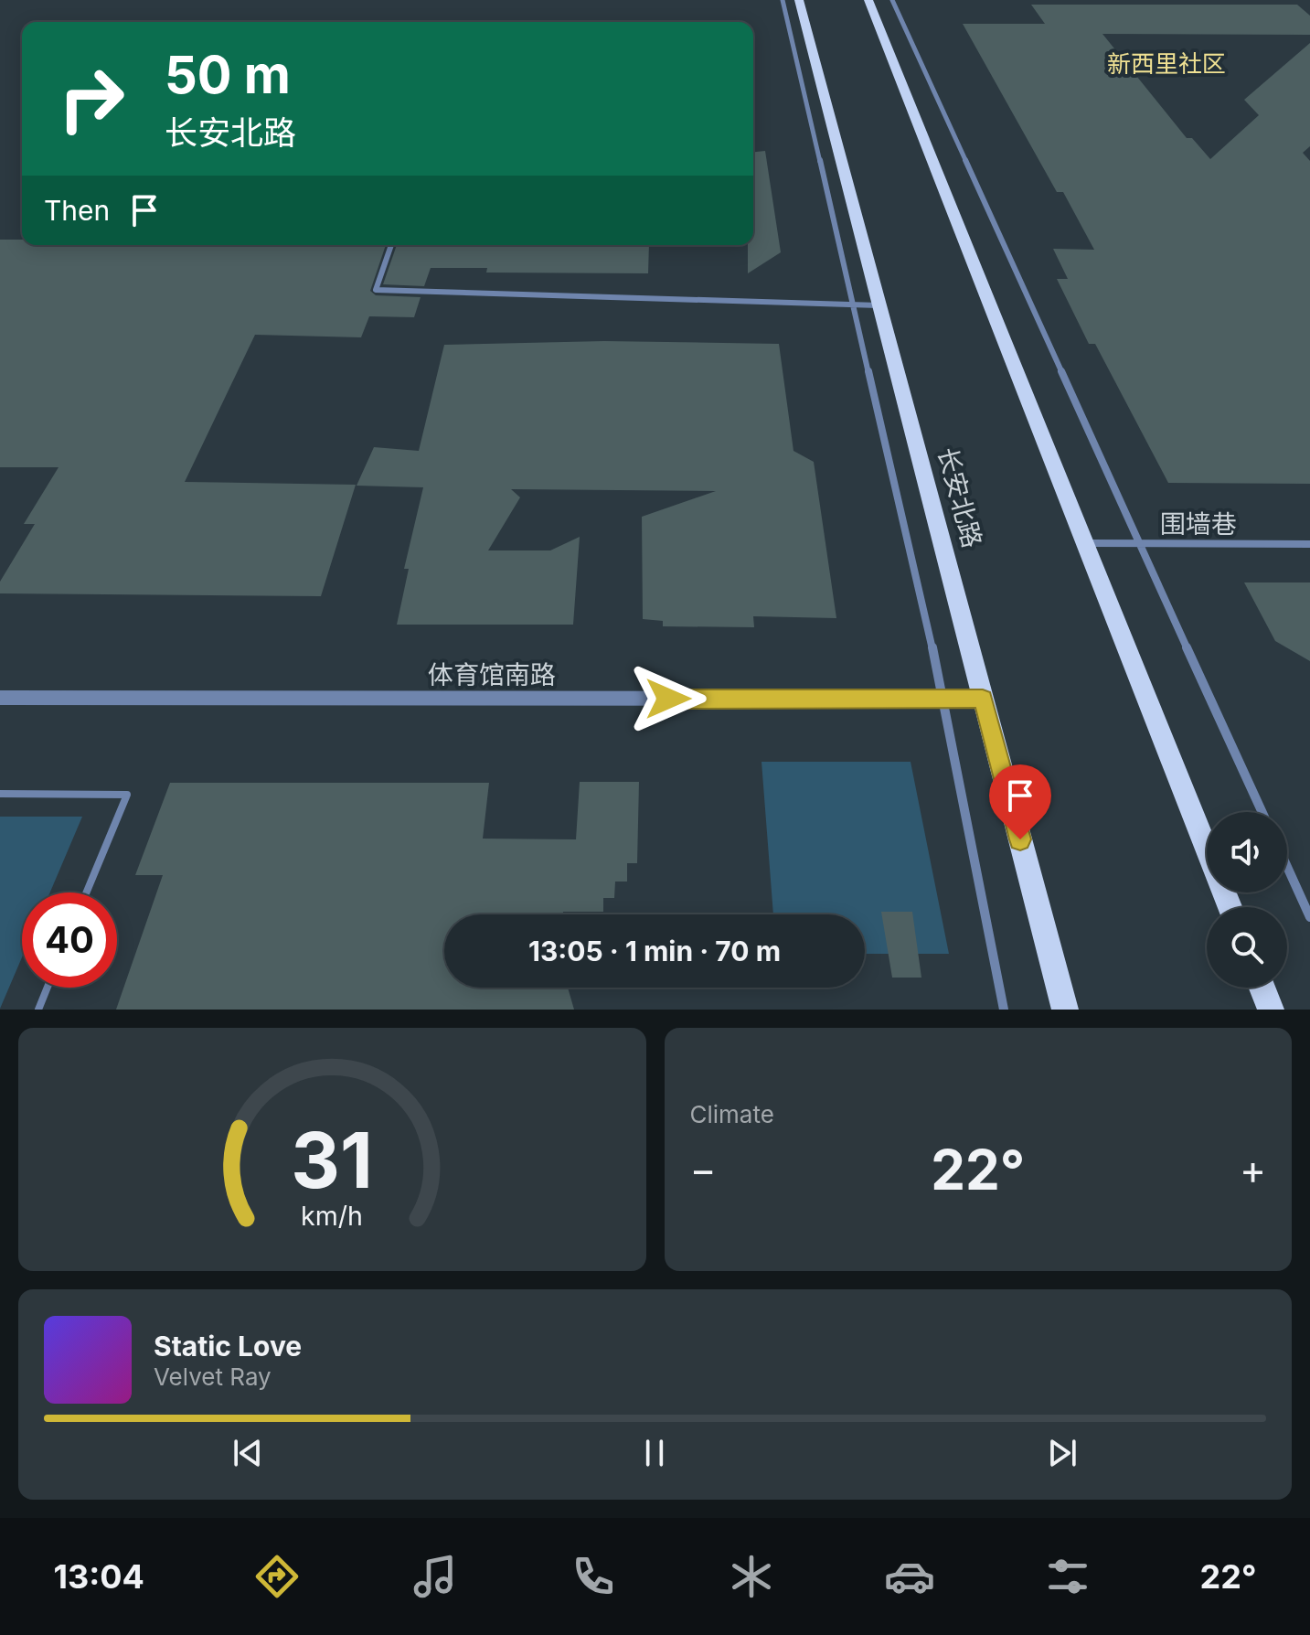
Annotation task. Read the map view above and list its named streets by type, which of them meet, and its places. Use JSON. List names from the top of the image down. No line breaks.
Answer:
{"streets":{"main road":["长安北路"],"street":["围墙巷","体育馆南路"]},"crossings":[["长安北路","体育馆南路"]],"districts":["新西里社区"],"page":{"turn":["50 m","长安北路"],"then":"Then","limit":"40","trip":"13:05 · 1 min · 70 m","tile":"Climate","heat":["−","22°","+"],"song":["Static Love","Velvet Ray"],"tabs":["13:04","22°"],"gauge":["31","km/h"]}}
